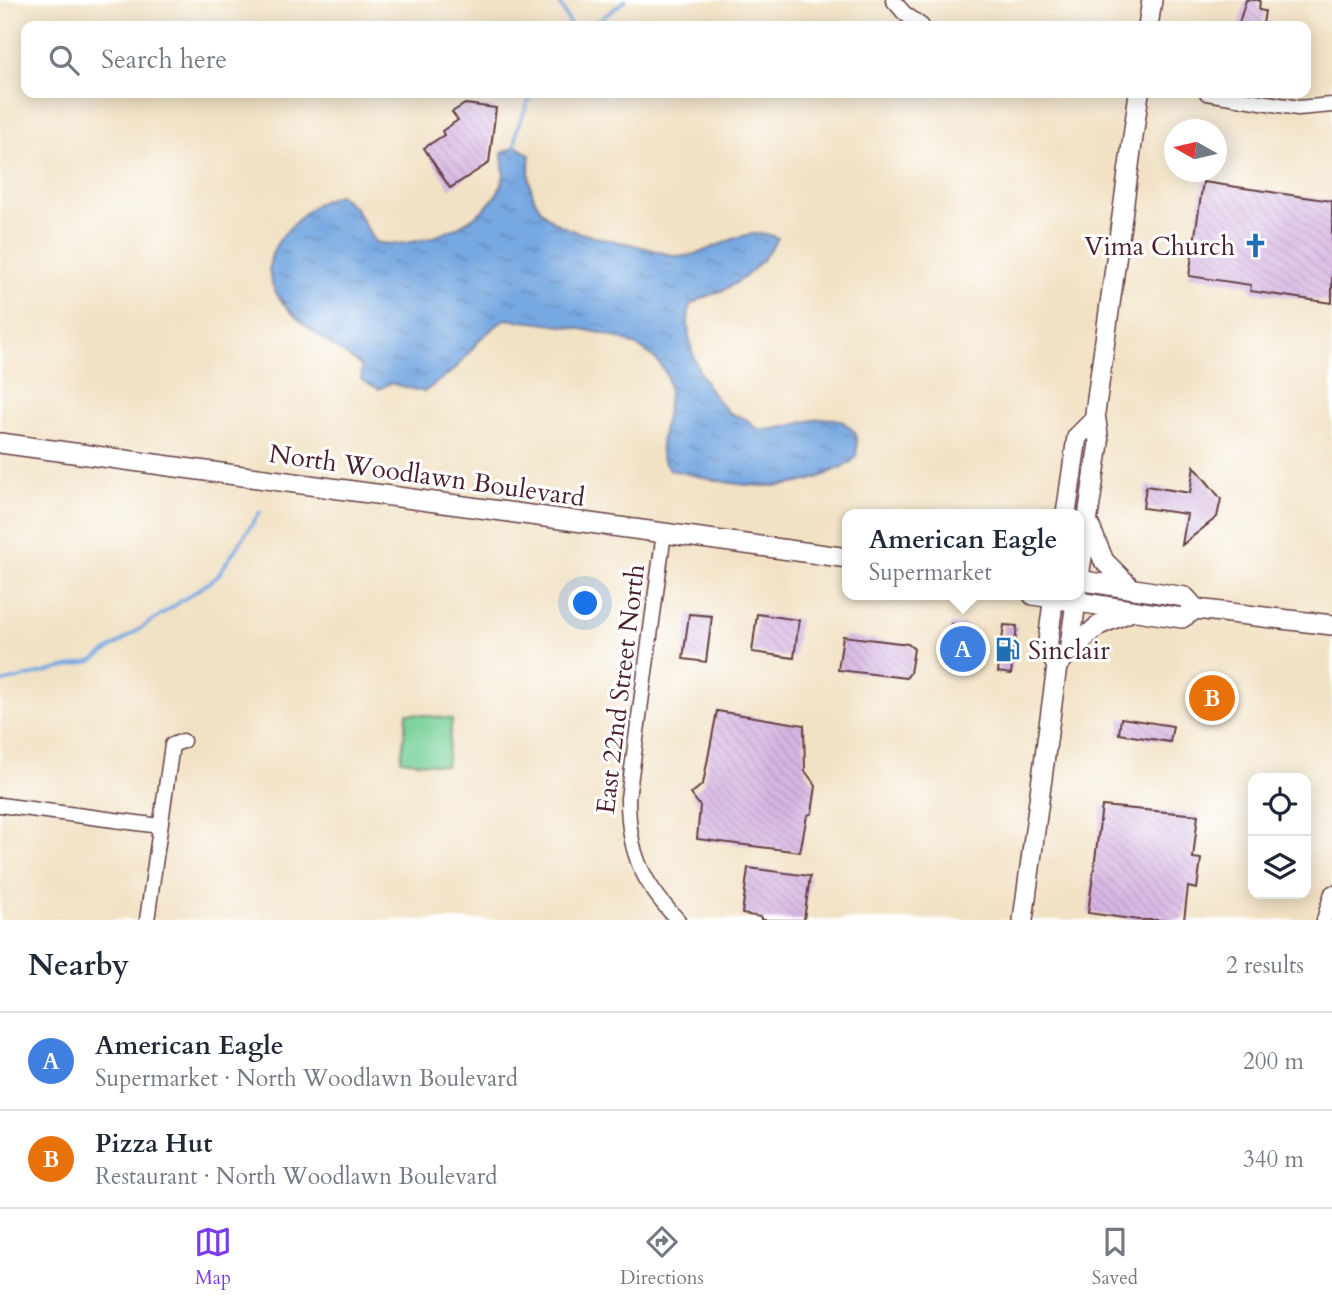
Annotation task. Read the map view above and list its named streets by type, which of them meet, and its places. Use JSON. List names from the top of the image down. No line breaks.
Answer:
{"streets":{"main road":["North Woodlawn Boulevard"],"street":["East 22nd Street North"]},"crossings":[["North Woodlawn Boulevard","East 22nd Street North"]],"places":{"church":["Vima Church"],"fuel station":["Sinclair"]},"north":"left","page":{"search":"Search here","popup":["American Eagle","Supermarket"],"pins":["A","B"],"heading":["Nearby","2 results"],"list":[{"mark":"A","name":"American Eagle","note":"Supermarket · North Woodlawn Boulevard","value":"200 m"},{"mark":"B","name":"Pizza Hut","note":"Restaurant · North Woodlawn Boulevard","value":"340 m"}],"nav":["Map","Directions","Saved"]}}
